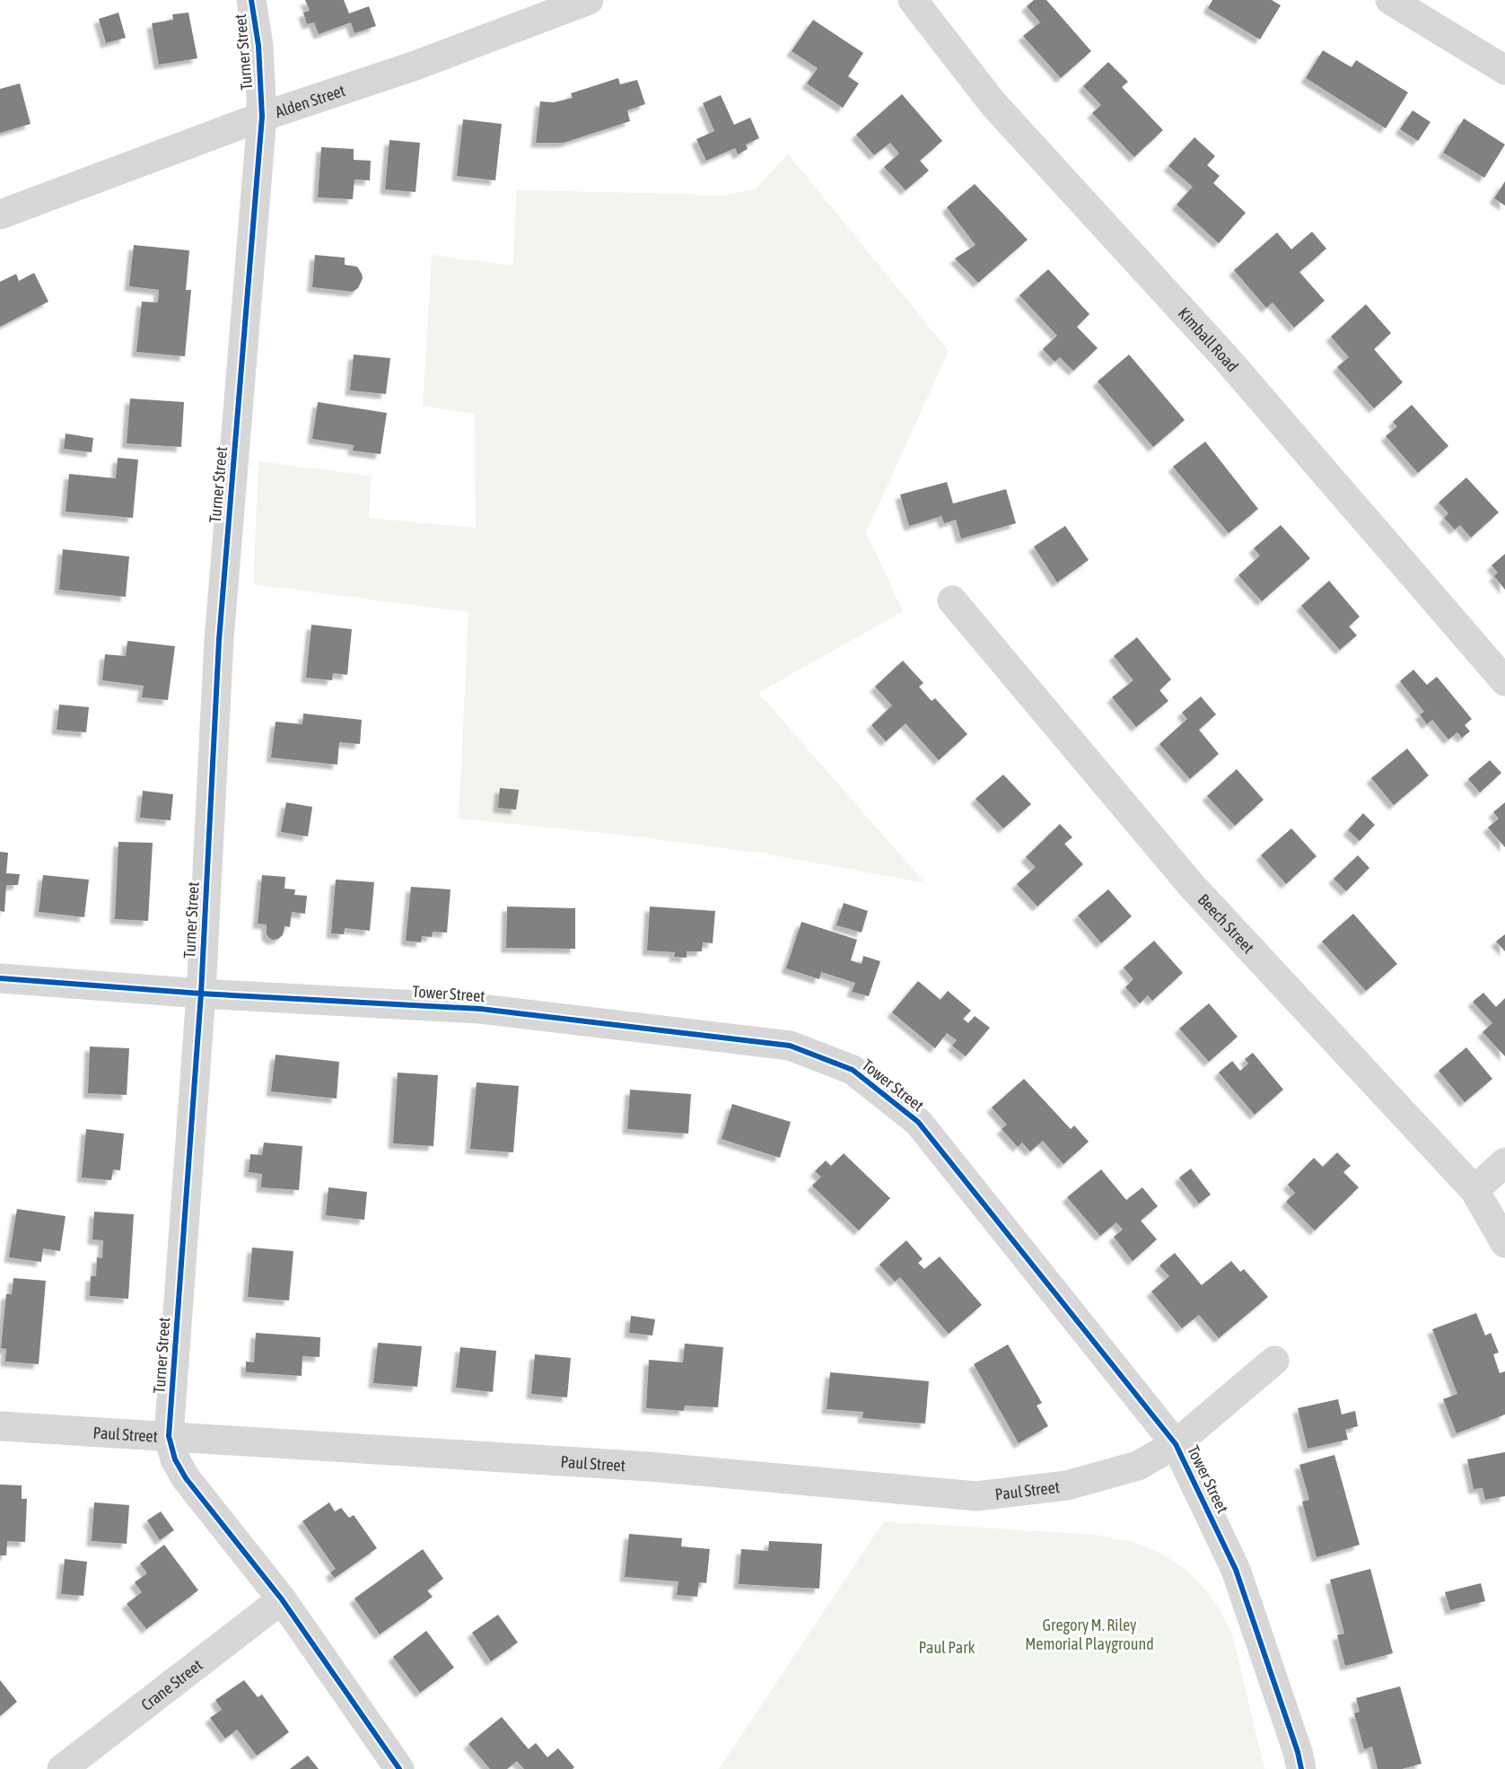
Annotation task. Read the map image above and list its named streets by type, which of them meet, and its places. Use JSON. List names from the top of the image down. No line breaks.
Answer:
{"streets":{"street":["Turner Street","Alden Street","Kimball Road","Beech Street","Tower Street","Paul Street","Crane Street"]},"crossings":[["Turner Street","Alden Street"],["Turner Street","Tower Street"],["Turner Street","Paul Street"],["Turner Street","Crane Street"],["Tower Street","Paul Street"]],"parks":["Gregory M. Riley Memorial Playground","Paul Park"]}
